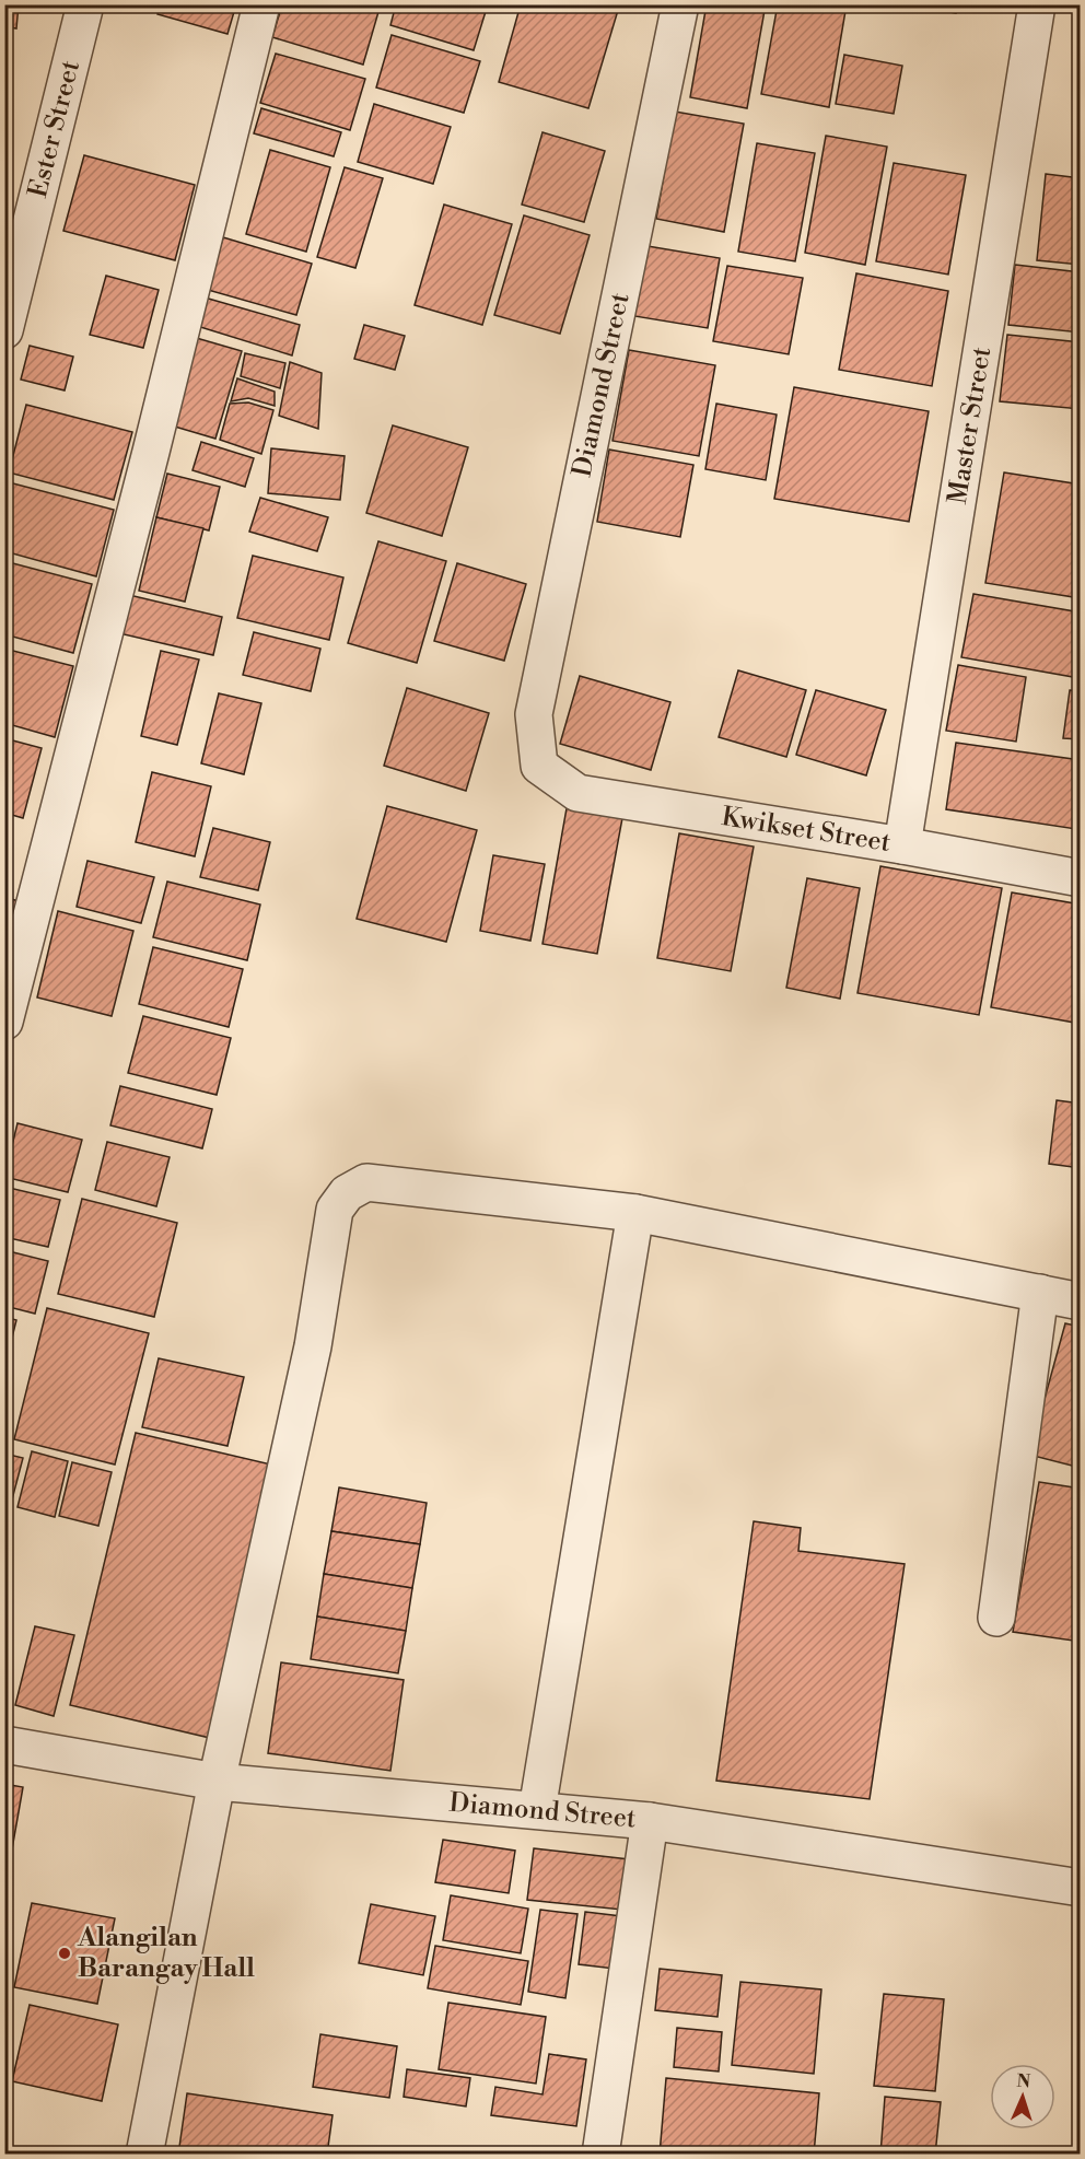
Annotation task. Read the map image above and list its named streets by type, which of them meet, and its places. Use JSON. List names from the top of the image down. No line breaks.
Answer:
{"streets":{"street":["Ester Street","Diamond Street","Master Street","Kwikset Street"]},"crossings":[["Diamond Street","Kwikset Street"],["Master Street","Kwikset Street"]],"places":["Alangilan Barangay Hall"],"north":"top"}
